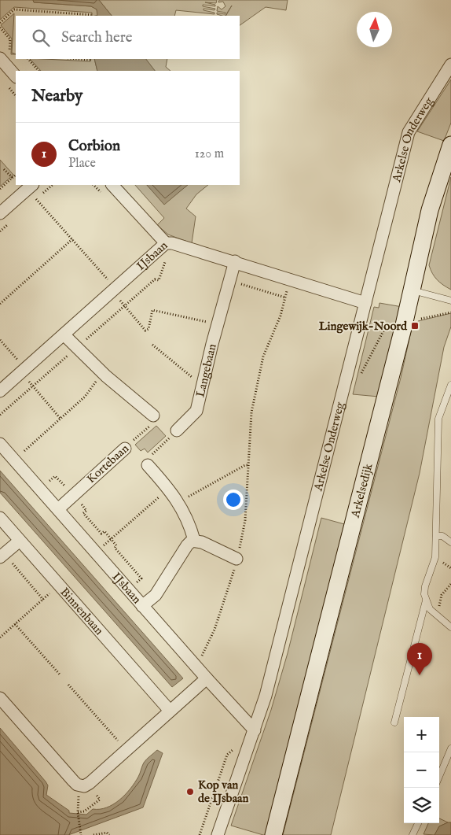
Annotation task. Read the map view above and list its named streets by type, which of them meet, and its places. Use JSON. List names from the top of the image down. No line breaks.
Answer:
{"streets":{"main road":["Arkelsedijk"],"street":["Arkelse Onderweg","IJsbaan","Langebaan","Kortebaan","Binnenbaan"]},"crossings":[["Arkelse Onderweg","IJsbaan"],["IJsbaan","Langebaan"],["IJsbaan","Kortebaan"]],"places":{"transit":["Lingewijk-Noord"],"other":["Kop van de IJsbaan"]},"north":"top","page":{"search":"Search here","heading":"Nearby","list":[{"mark":"1","name":"Corbion","note":"Place","value":"120 m"}],"pins":"1","map_buttons":["+","−"]}}
